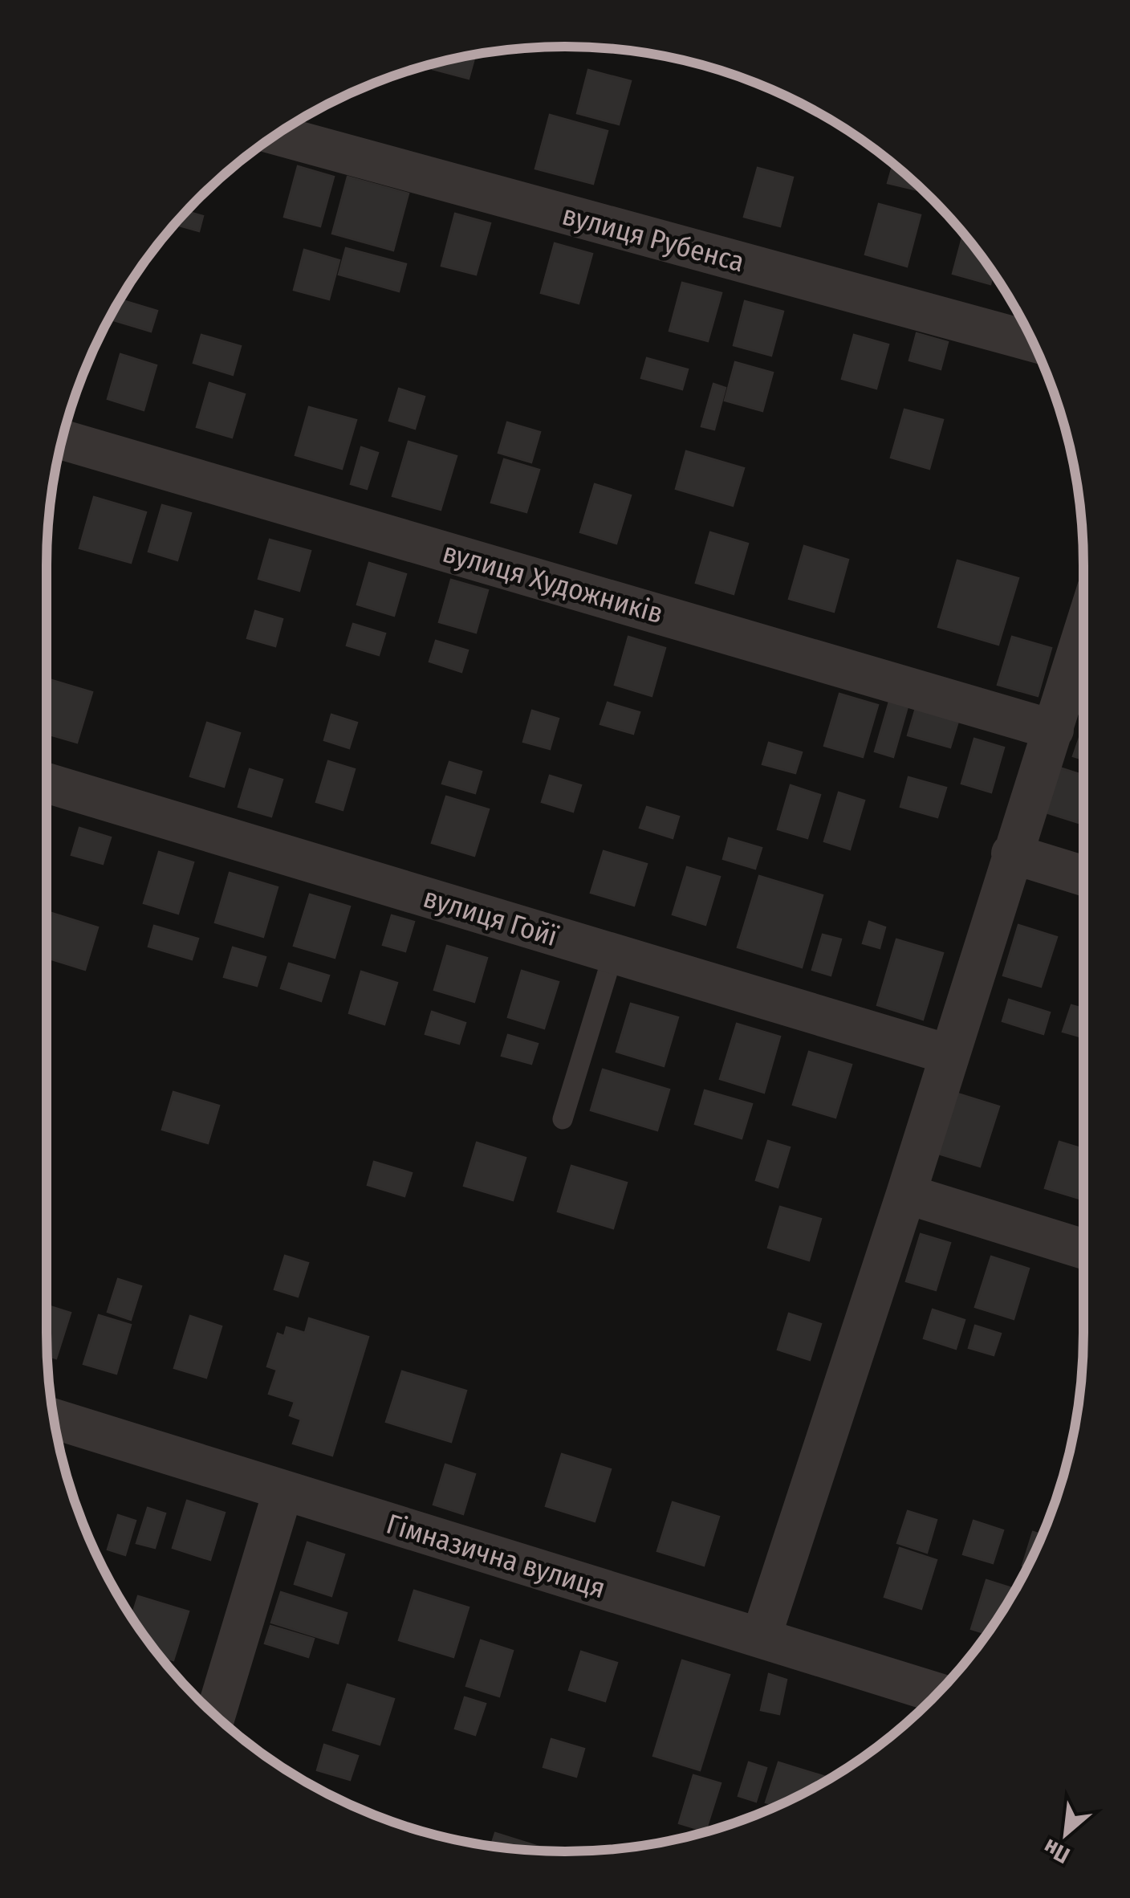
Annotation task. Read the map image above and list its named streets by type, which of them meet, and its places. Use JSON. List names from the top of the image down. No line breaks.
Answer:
{"streets":{"street":["вулиця Рубенса","вулиця Художників","вулиця Гойї","Гімназична вулиця"]},"north":"bottom left"}
